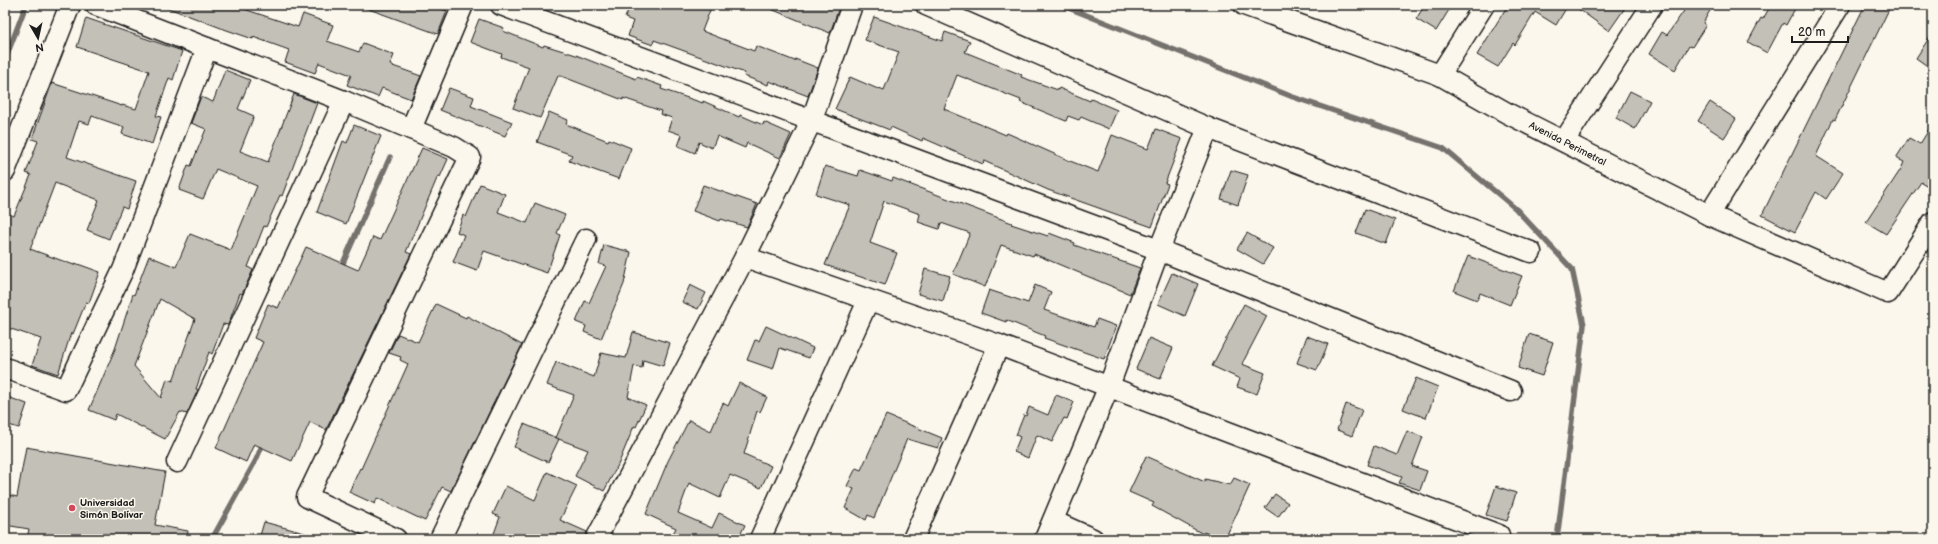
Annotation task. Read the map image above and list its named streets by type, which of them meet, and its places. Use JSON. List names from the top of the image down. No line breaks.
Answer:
{"streets":{"street":["Avenida Perimetral"]},"places":["Universidad Simón Bolívar"],"scale_bar":"20 m","north":"bottom"}
